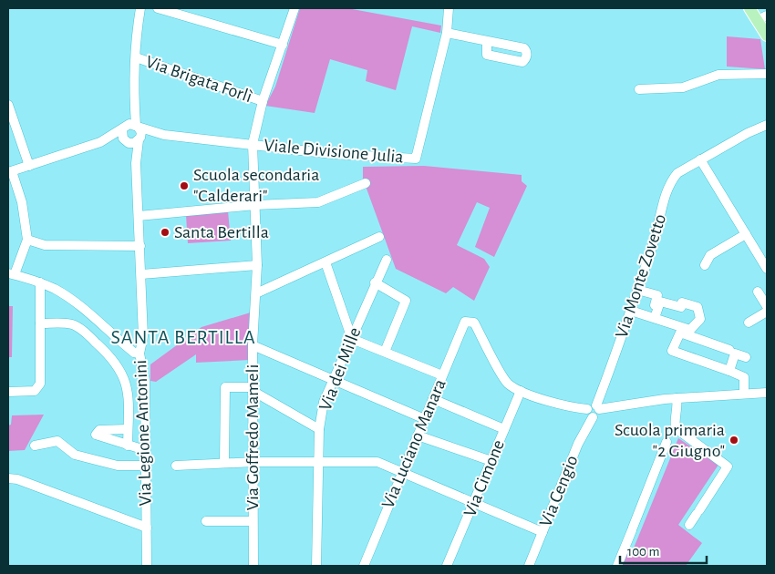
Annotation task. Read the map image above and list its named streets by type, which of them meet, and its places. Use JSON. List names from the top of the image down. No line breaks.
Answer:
{"streets":{"street":["Via Brigata Forlì","Viale Divisione Julia","Via Monte Zovetto","Via dei Mille","Via Legione Antonini","Via Goffredo Mameli","Via Luciano Manara","Via Cimone","Via Cengio"]},"crossings":[["Via Brigata Forlì","Via Goffredo Mameli"],["Viale Divisione Julia","Via Legione Antonini"],["Viale Divisione Julia","Via Goffredo Mameli"],["Via Monte Zovetto","Via Cengio"],["Via Luciano Manara","Via Cimone"]],"districts":["SANTA BERTILLA"],"places":["Scuola secondaria \"Calderari\"","Santa Bertilla","Scuola primaria \"2 Giugno\""],"scale_bar":"100 m"}
